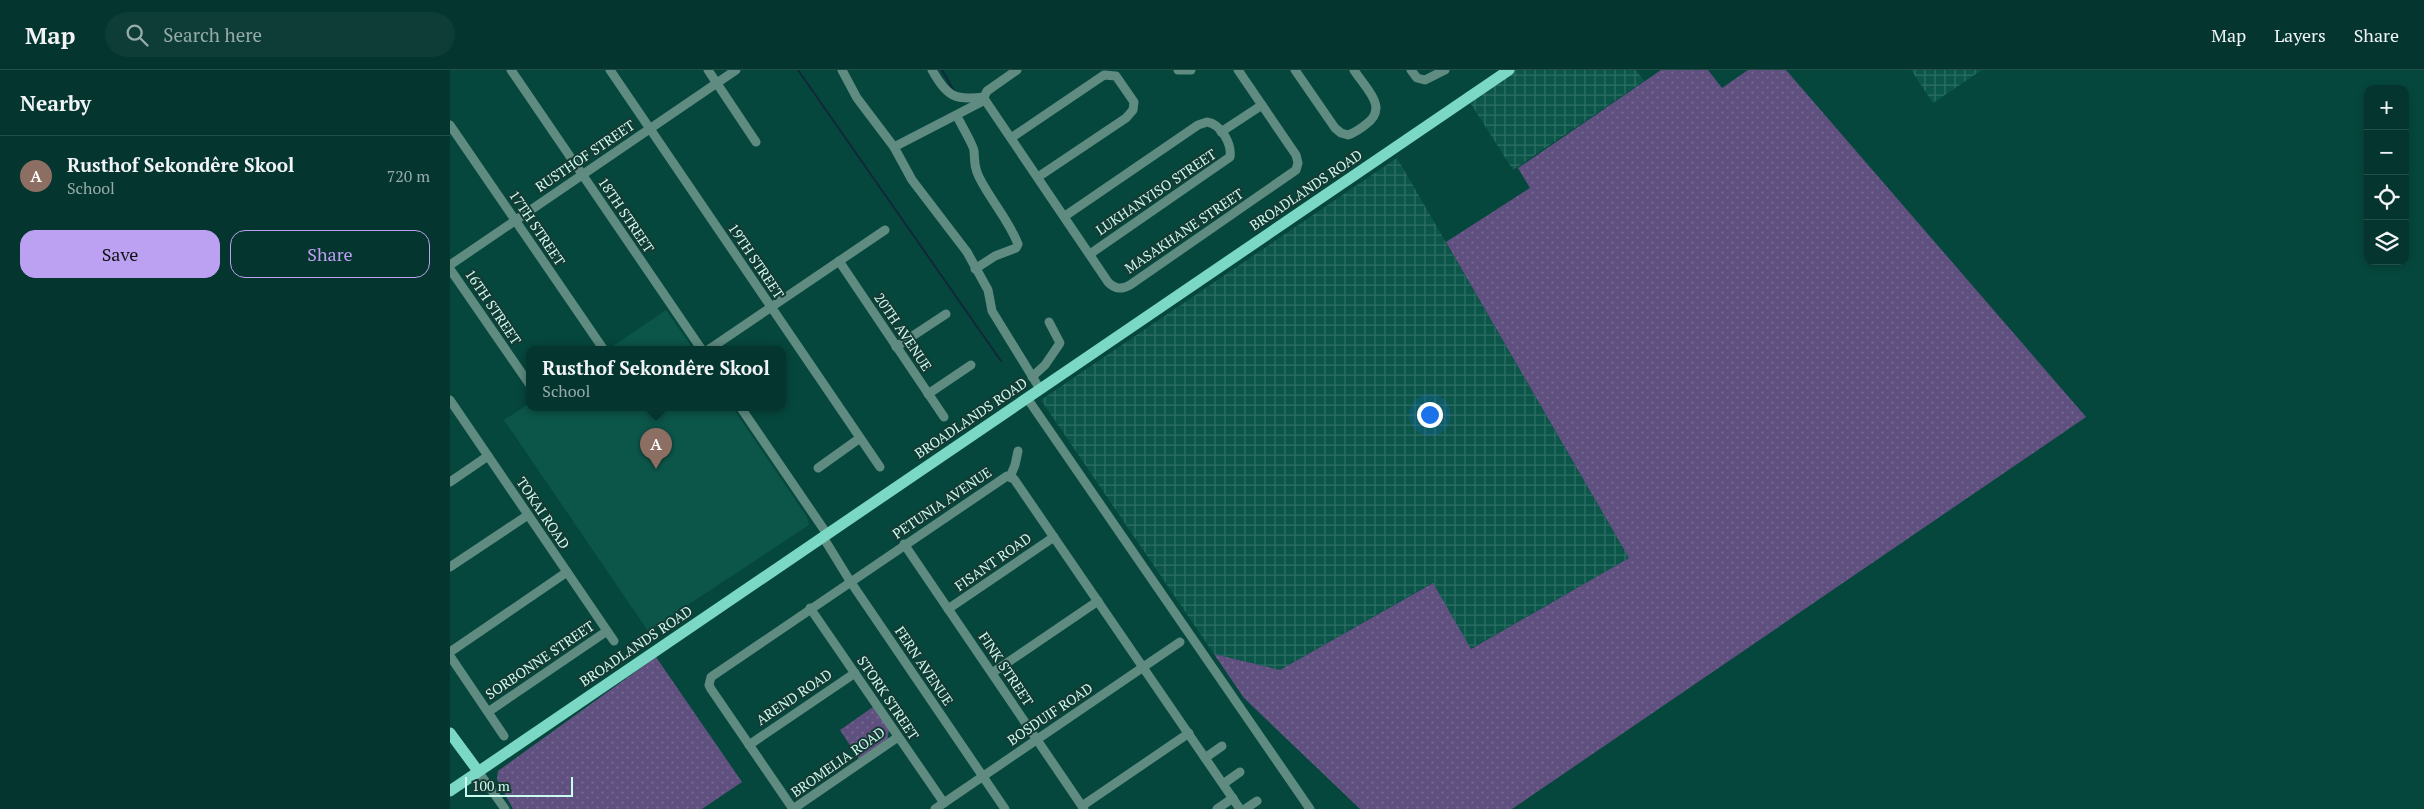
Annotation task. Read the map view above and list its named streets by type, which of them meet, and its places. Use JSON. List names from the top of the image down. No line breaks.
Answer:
{"streets":{"main road":["BROADLANDS ROAD"],"street":["RUSTHOF STREET","LUKHANYISO STREET","18TH STREET","17TH STREET","MASAKHANE STREET","19TH STREET","16TH STREET","20TH AVENUE","PETUNIA AVENUE","TOKAI ROAD","FISANT ROAD","SORBONNE STREET","FERN AVENUE","FINK STREET","AREND ROAD","STORK STREET","BOSDUIF ROAD","BROMELIA ROAD"]},"crossings":[["RUSTHOF STREET","18TH STREET"],["RUSTHOF STREET","17TH STREET"],["RUSTHOF STREET","19TH STREET"],["RUSTHOF STREET","16TH STREET"],["BROADLANDS ROAD","FERN AVENUE"],["LUKHANYISO STREET","MASAKHANE STREET"],["PETUNIA AVENUE","FISANT ROAD"],["PETUNIA AVENUE","FERN AVENUE"],["PETUNIA AVENUE","FINK STREET"],["PETUNIA AVENUE","AREND ROAD"],["PETUNIA AVENUE","STORK STREET"],["PETUNIA AVENUE","BOSDUIF ROAD"],["PETUNIA AVENUE","BROMELIA ROAD"],["TOKAI ROAD","SORBONNE STREET"],["FISANT ROAD","FINK STREET"],["FERN AVENUE","BOSDUIF ROAD"],["FINK STREET","BOSDUIF ROAD"],["AREND ROAD","STORK STREET"],["STORK STREET","BOSDUIF ROAD"],["STORK STREET","BROMELIA ROAD"]],"scale_bar":"100 m","page":{"header":"Map","search":"Search here","nav":["Map","Layers","Share"],"heading":"Nearby","map_buttons":["+","−"],"list":[{"mark":"A","name":"Rusthof Sekondêre Skool","note":"School","value":"720 m"}],"buttons":["Save","Share"],"popup":["Rusthof Sekondêre Skool","School"],"pins":"A","scale":"100 m"}}
